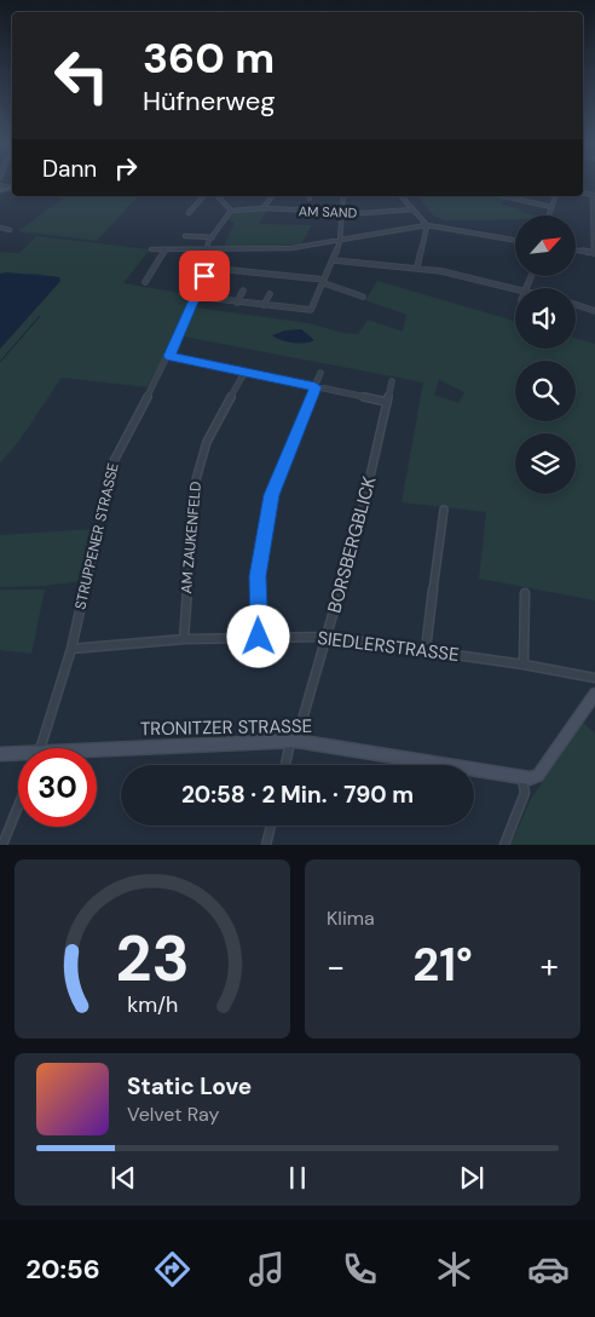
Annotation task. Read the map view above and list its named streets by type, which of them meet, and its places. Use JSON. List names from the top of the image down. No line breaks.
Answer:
{"streets":{"street":["AM SAND","STRUPPENER STRASSE","AM ZAUKENFELD","BORSBERGBLICK","SIEDLERSTRASSE","TRONITZER STRASSE"]},"crossings":[["AM SAND","STRUPPENER STRASSE"],["STRUPPENER STRASSE","SIEDLERSTRASSE"],["AM ZAUKENFELD","SIEDLERSTRASSE"],["BORSBERGBLICK","SIEDLERSTRASSE"],["BORSBERGBLICK","TRONITZER STRASSE"]],"north":"top right","page":{"turn":["360 m","Hüfnerweg"],"then":"Dann","limit":"30","trip":"20:58 · 2 Min. · 790 m","tile":"Klima","heat":["−","21°","+"],"song":["Static Love","Velvet Ray"],"tabs":"20:56","gauge":["23","km/h"]}}
